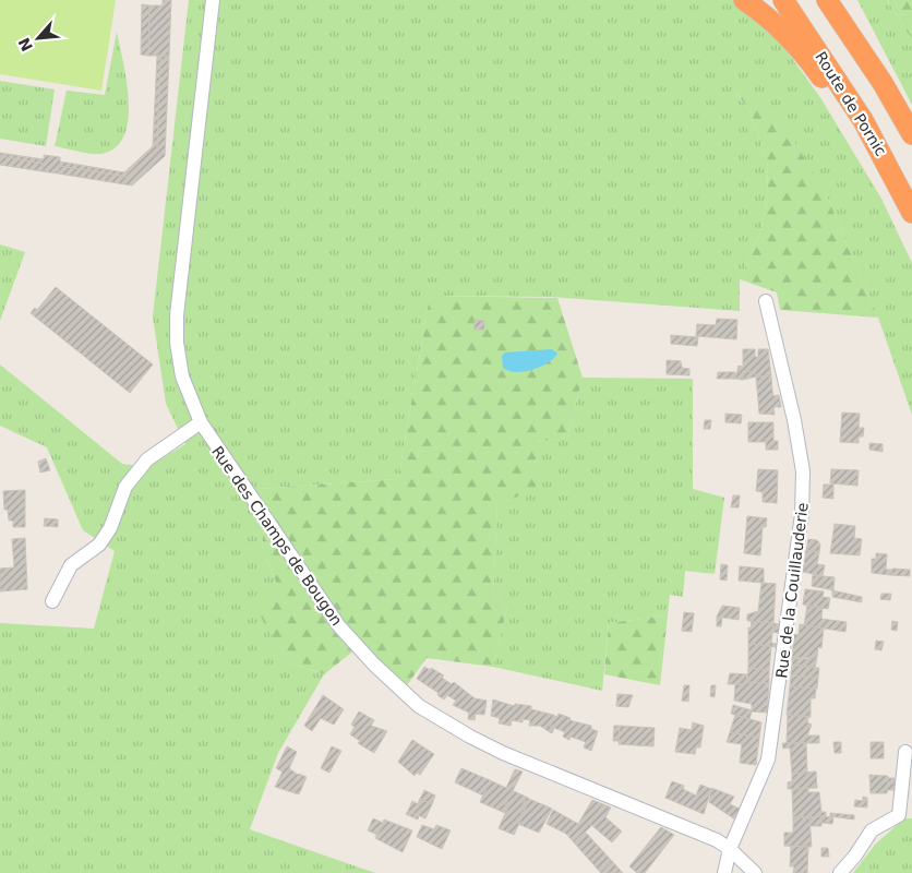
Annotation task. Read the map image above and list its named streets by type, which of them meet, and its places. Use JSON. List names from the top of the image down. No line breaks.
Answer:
{"streets":{"highway":["Route de Pornic"],"street":["Rue des Champs de Bougon","Rue de la Couillauderie"]},"crossings":[["Rue des Champs de Bougon","Rue de la Couillauderie"]],"north":"bottom left"}
